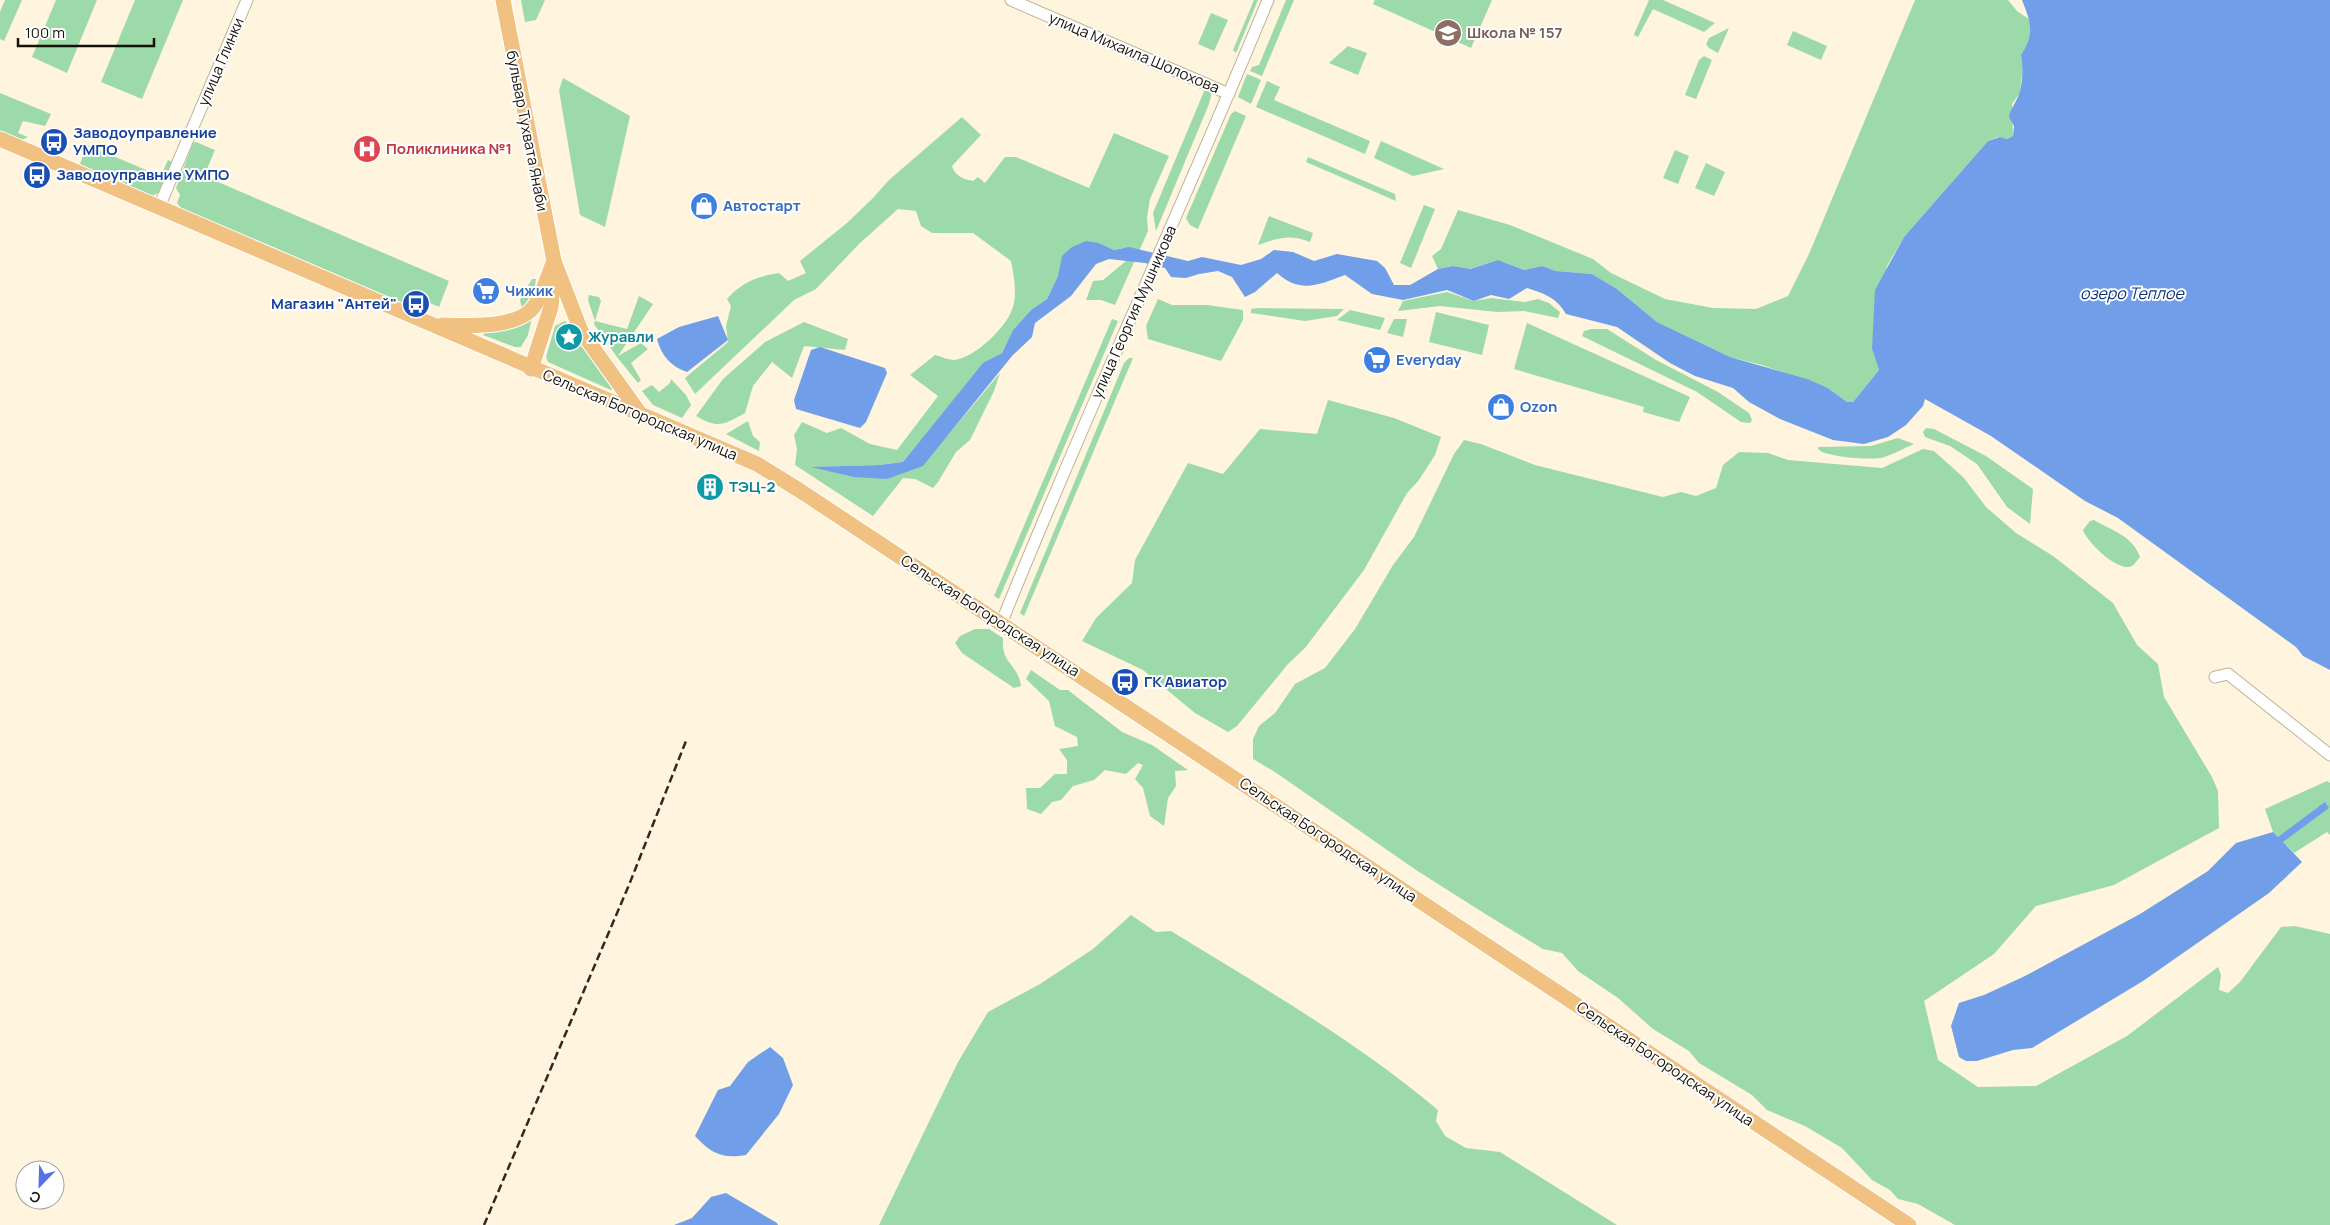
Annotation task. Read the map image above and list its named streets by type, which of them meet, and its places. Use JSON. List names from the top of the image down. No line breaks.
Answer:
{"streets":{"main road":["бульвар Тухвата Янаби","Сельская Богородская улица"],"street":["улица Михаила Шолохова","улица Глинки","улица Георгия Мушникова"]},"crossings":[["улица Михаила Шолохова","улица Георгия Мушникова"],["улица Глинки","Сельская Богородская улица"],["бульвар Тухвата Янаби","Сельская Богородская улица"],["улица Георгия Мушникова","Сельская Богородская улица"]],"water":["озеро Теплое"],"places":{"school or university":["Школа № 157"],"bus stop":["Заводоуправление УМПО","Заводоуправние УМПО","Магазин \"Антей\"","ГК Авиатор"],"hospital":["Поликлиника №1"],"shop":["Автостарт","Ozon"],"supermarket":["Чижик","Everyday"],"place":["Журавли"],"building":["ТЭЦ-2"]},"scale_bar":"100 m","north":"bottom left"}
